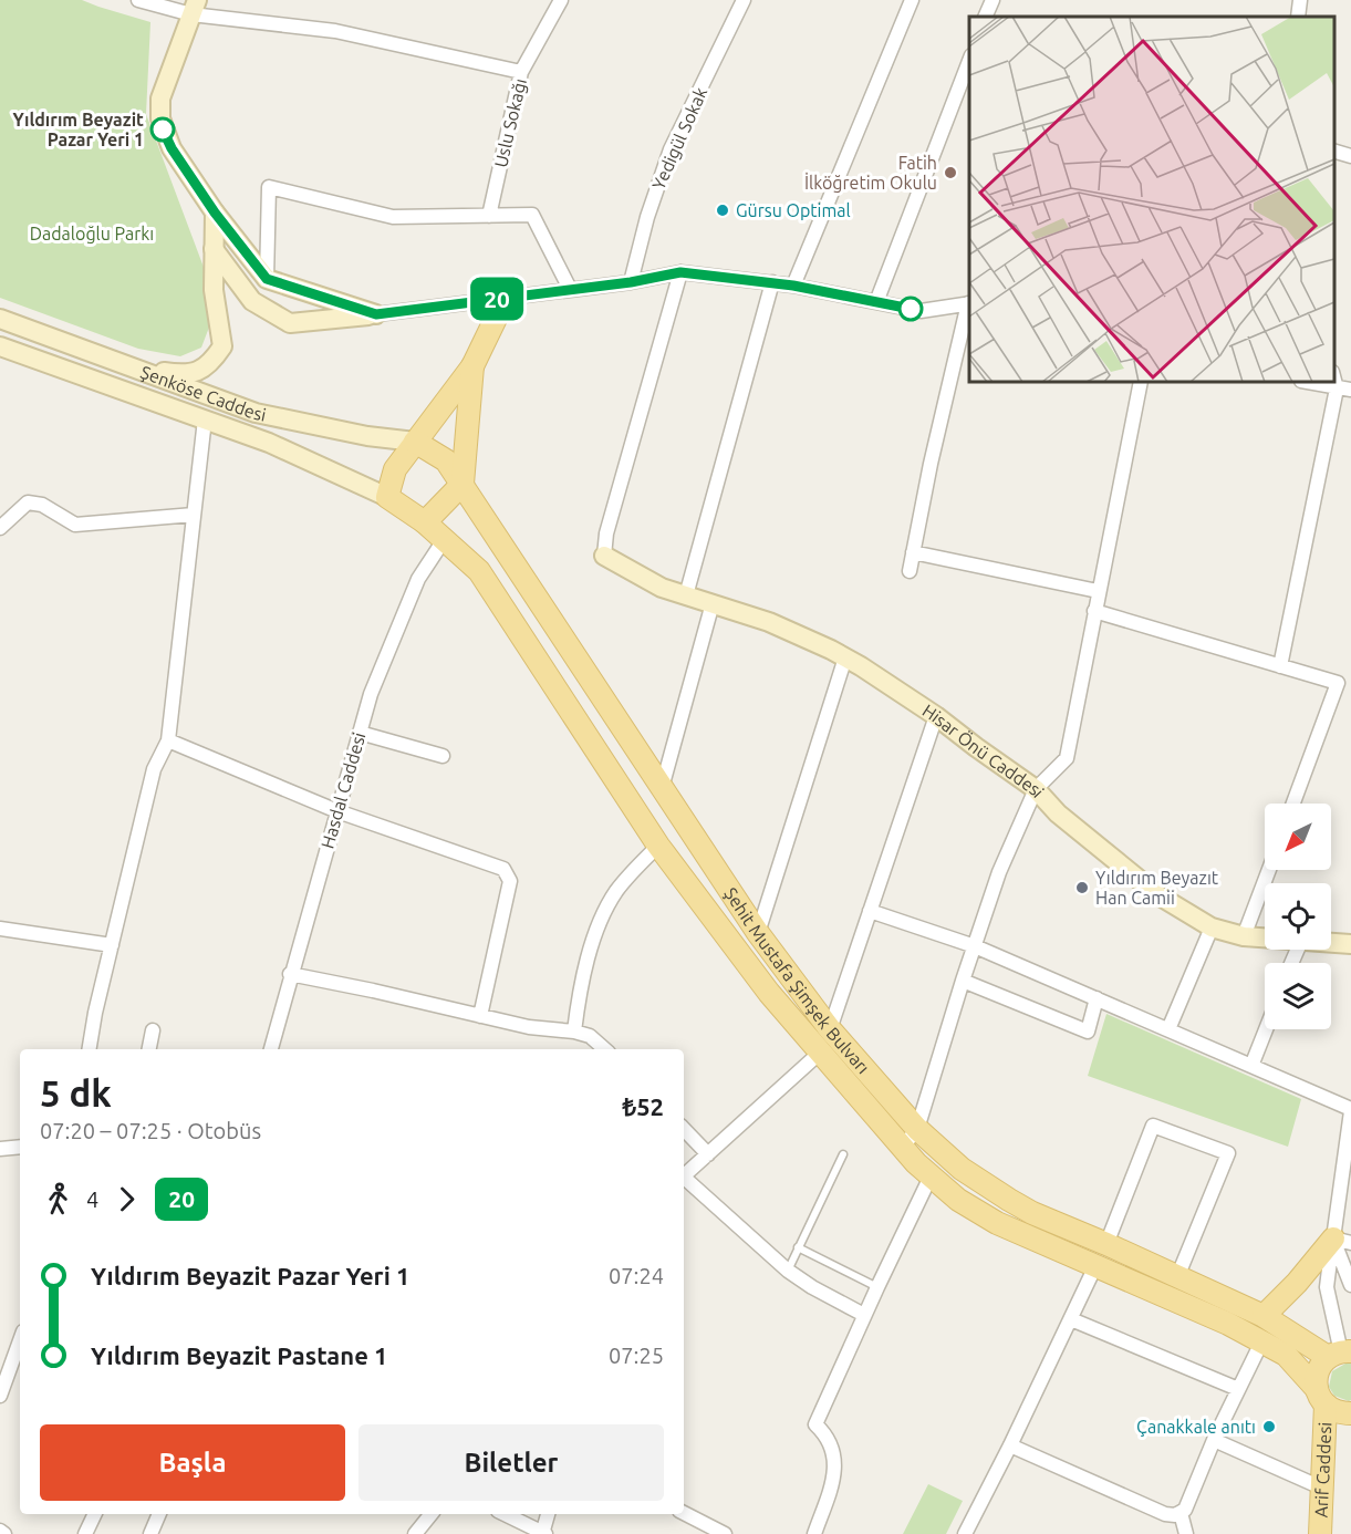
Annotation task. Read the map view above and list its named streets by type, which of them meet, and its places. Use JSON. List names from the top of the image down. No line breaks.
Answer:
{"streets":{"main road":["Şenköse Caddesi","Hisar Önü Caddesi","Şehit Mustafa Şimşek Bulvarı","Arif Caddesi"],"street":["Uslu Sokağı","Yedigül Sokak","Hasdal Caddesi"]},"crossings":[["Şenköse Caddesi","Şehit Mustafa Şimşek Bulvarı"],["Hasdal Caddesi","Şehit Mustafa Şimşek Bulvarı"],["Şehit Mustafa Şimşek Bulvarı","Arif Caddesi"]],"parks":["Dadaloğlu Parkı"],"places":["Yıldırım Beyazit Pazar Yeri 1","Fatih İlköğretim Okulu","Gürsu Optimal","Yıldırım Beyazıt Han Camii","Çanakkale anıtı"],"lines":["bus line 20"],"north":"bottom left","page":{"on_map":"20","heading":["5 dk","07:20 – 07:25 · Otobüs","₺52"],"legs":["4","20"],"list":[{"name":"Yıldırım Beyazit Pazar Yeri 1","value":"07:24"},{"name":"Yıldırım Beyazit Pastane 1","value":"07:25"}],"buttons":["Başla","Biletler"]}}
